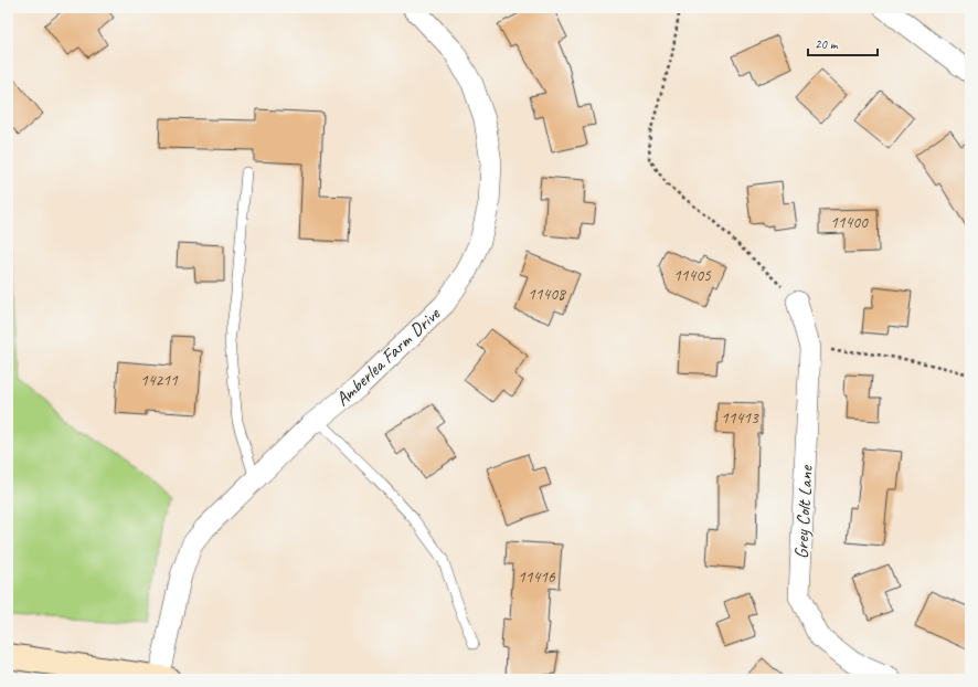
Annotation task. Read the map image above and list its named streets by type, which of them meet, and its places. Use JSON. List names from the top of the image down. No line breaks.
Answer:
{"streets":{"street":["Amberlea Farm Drive","Grey Colt Lane"]},"house_numbers":["11400","11405","11408","14211","11413","11416"],"scale_bar":"20 m"}
